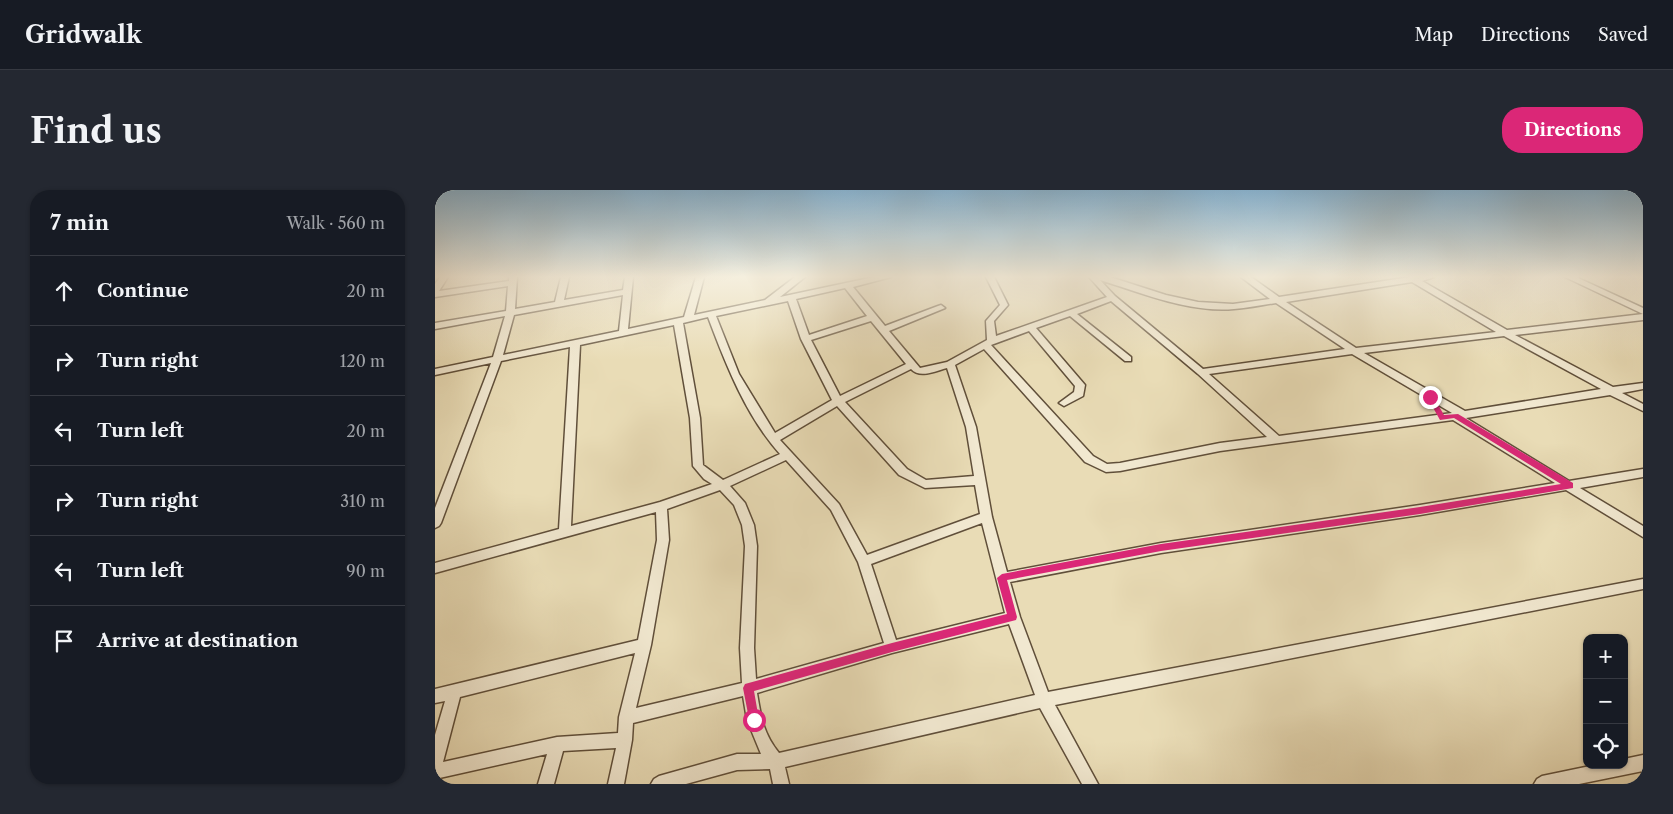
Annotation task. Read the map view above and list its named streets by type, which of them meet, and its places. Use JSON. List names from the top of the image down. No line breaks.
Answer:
{"page":{"header":"Gridwalk","nav":["Map","Directions","Saved"],"buttons":"Directions","title":"Find us","heading":["7 min","Walk · 560 m"],"list":[["Continue","20 m"],["Turn right","120 m"],["Turn left","20 m"],["Turn right","310 m"],["Turn left","90 m"],"Arrive at destination"],"map_buttons":["+","−"]}}
